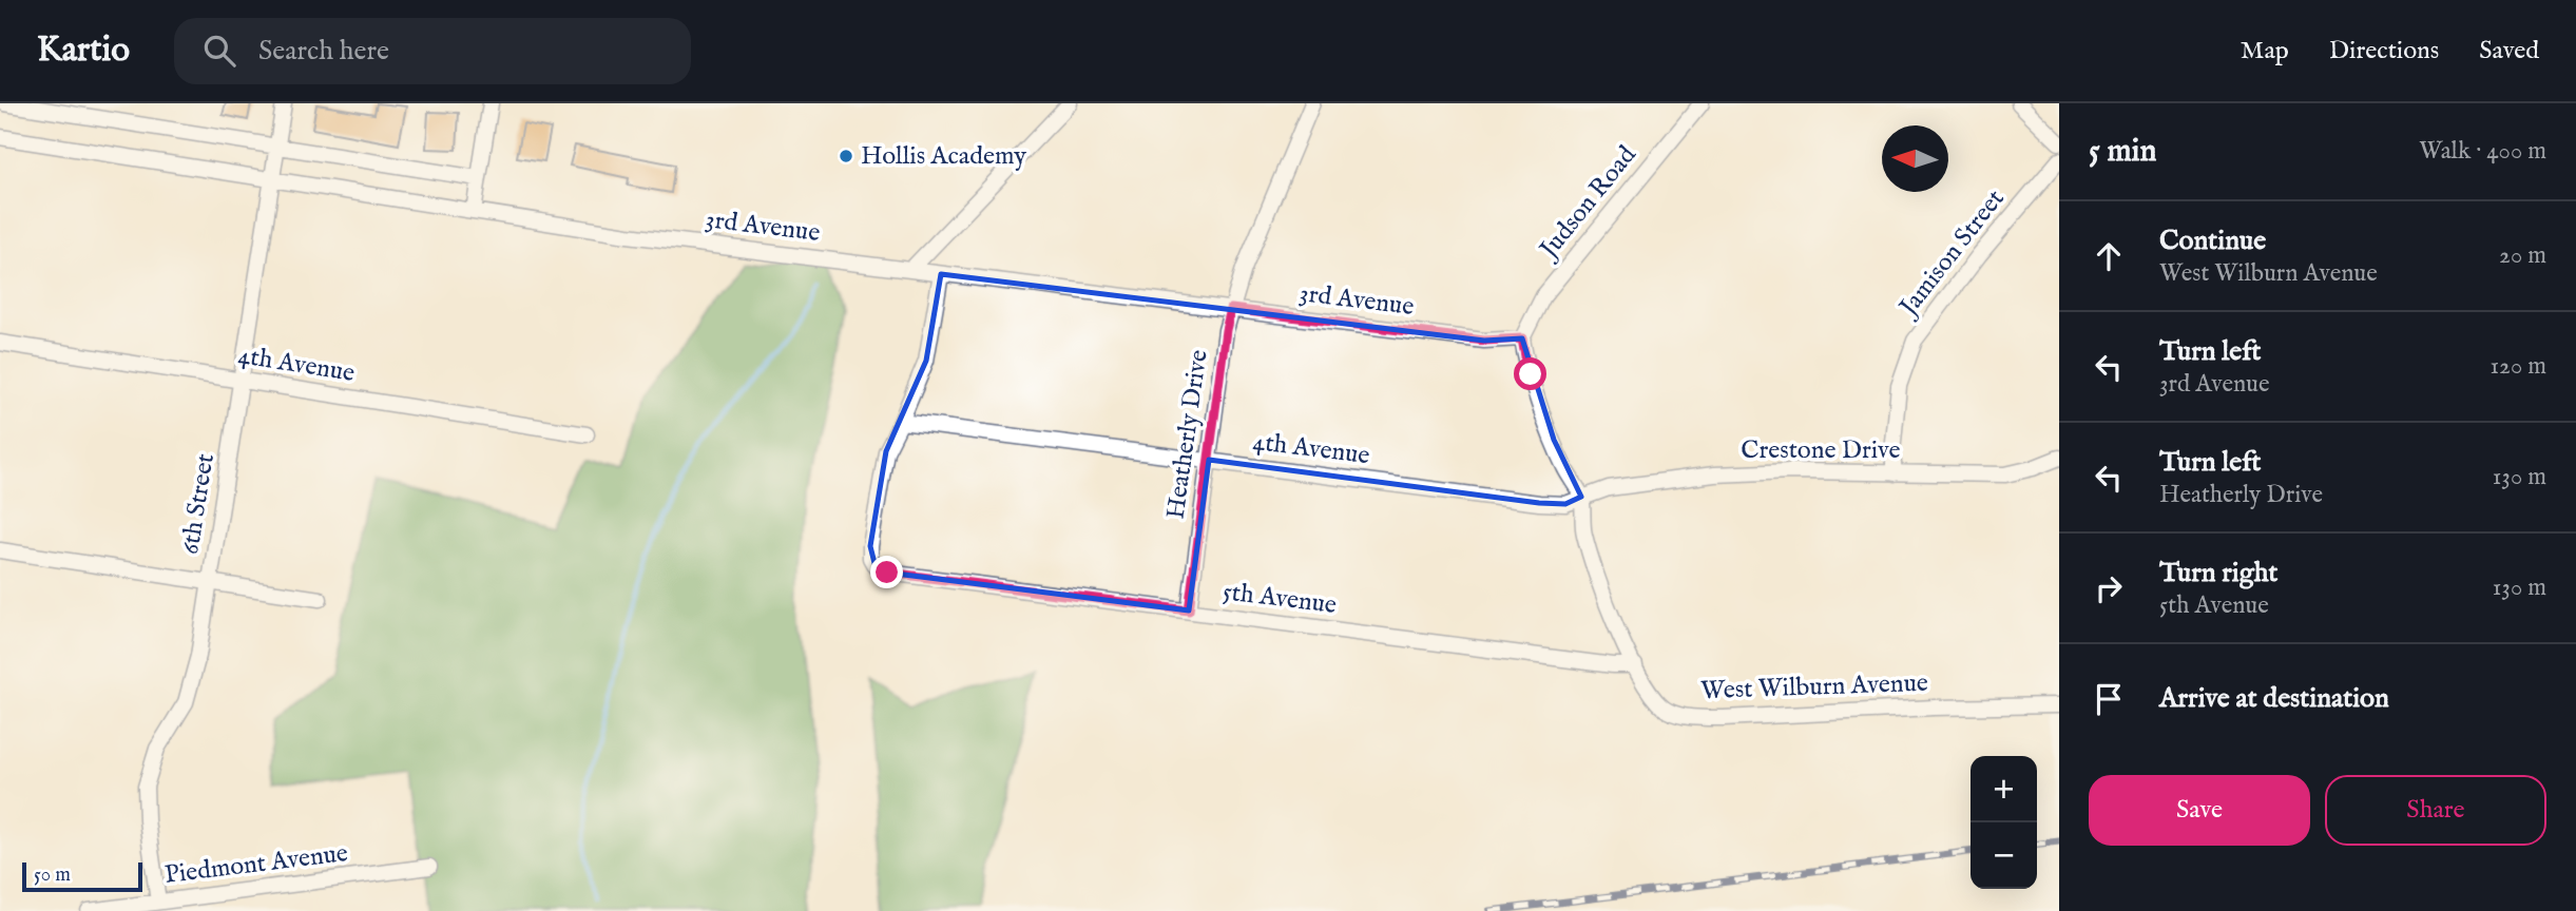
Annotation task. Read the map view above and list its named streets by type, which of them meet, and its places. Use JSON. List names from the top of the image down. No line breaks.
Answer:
{"streets":{"street":["Judson Road","3rd Avenue","Jamison Street","4th Avenue","Heatherly Drive","Crestone Drive","6th Street","5th Avenue","West Wilburn Avenue","Piedmont Avenue"]},"crossings":[["Judson Road","3rd Avenue"],["Judson Road","West Wilburn Avenue"],["3rd Avenue","Heatherly Drive"],["3rd Avenue","6th Street"],["3rd Avenue","West Wilburn Avenue"],["Jamison Street","Crestone Drive"],["4th Avenue","Heatherly Drive"],["4th Avenue","Crestone Drive"],["4th Avenue","6th Street"],["4th Avenue","5th Avenue"],["4th Avenue","West Wilburn Avenue"],["Heatherly Drive","5th Avenue"],["Crestone Drive","West Wilburn Avenue"],["6th Street","Piedmont Avenue"],["5th Avenue","West Wilburn Avenue"]],"places":["Hollis Academy"],"scale_bar":"50 m","north":"left","page":{"header":"Kartio","search":"Search here","nav":["Map","Directions","Saved"],"heading":["5 min","Walk · 400 m"],"list":[["Continue","West Wilburn Avenue","20 m"],["Turn left","3rd Avenue","120 m"],["Turn left","Heatherly Drive","130 m"],["Turn right","5th Avenue","130 m"],"Arrive at destination"],"buttons":["Save","Share"],"map_buttons":["+","−"],"scale":"50 m"}}
